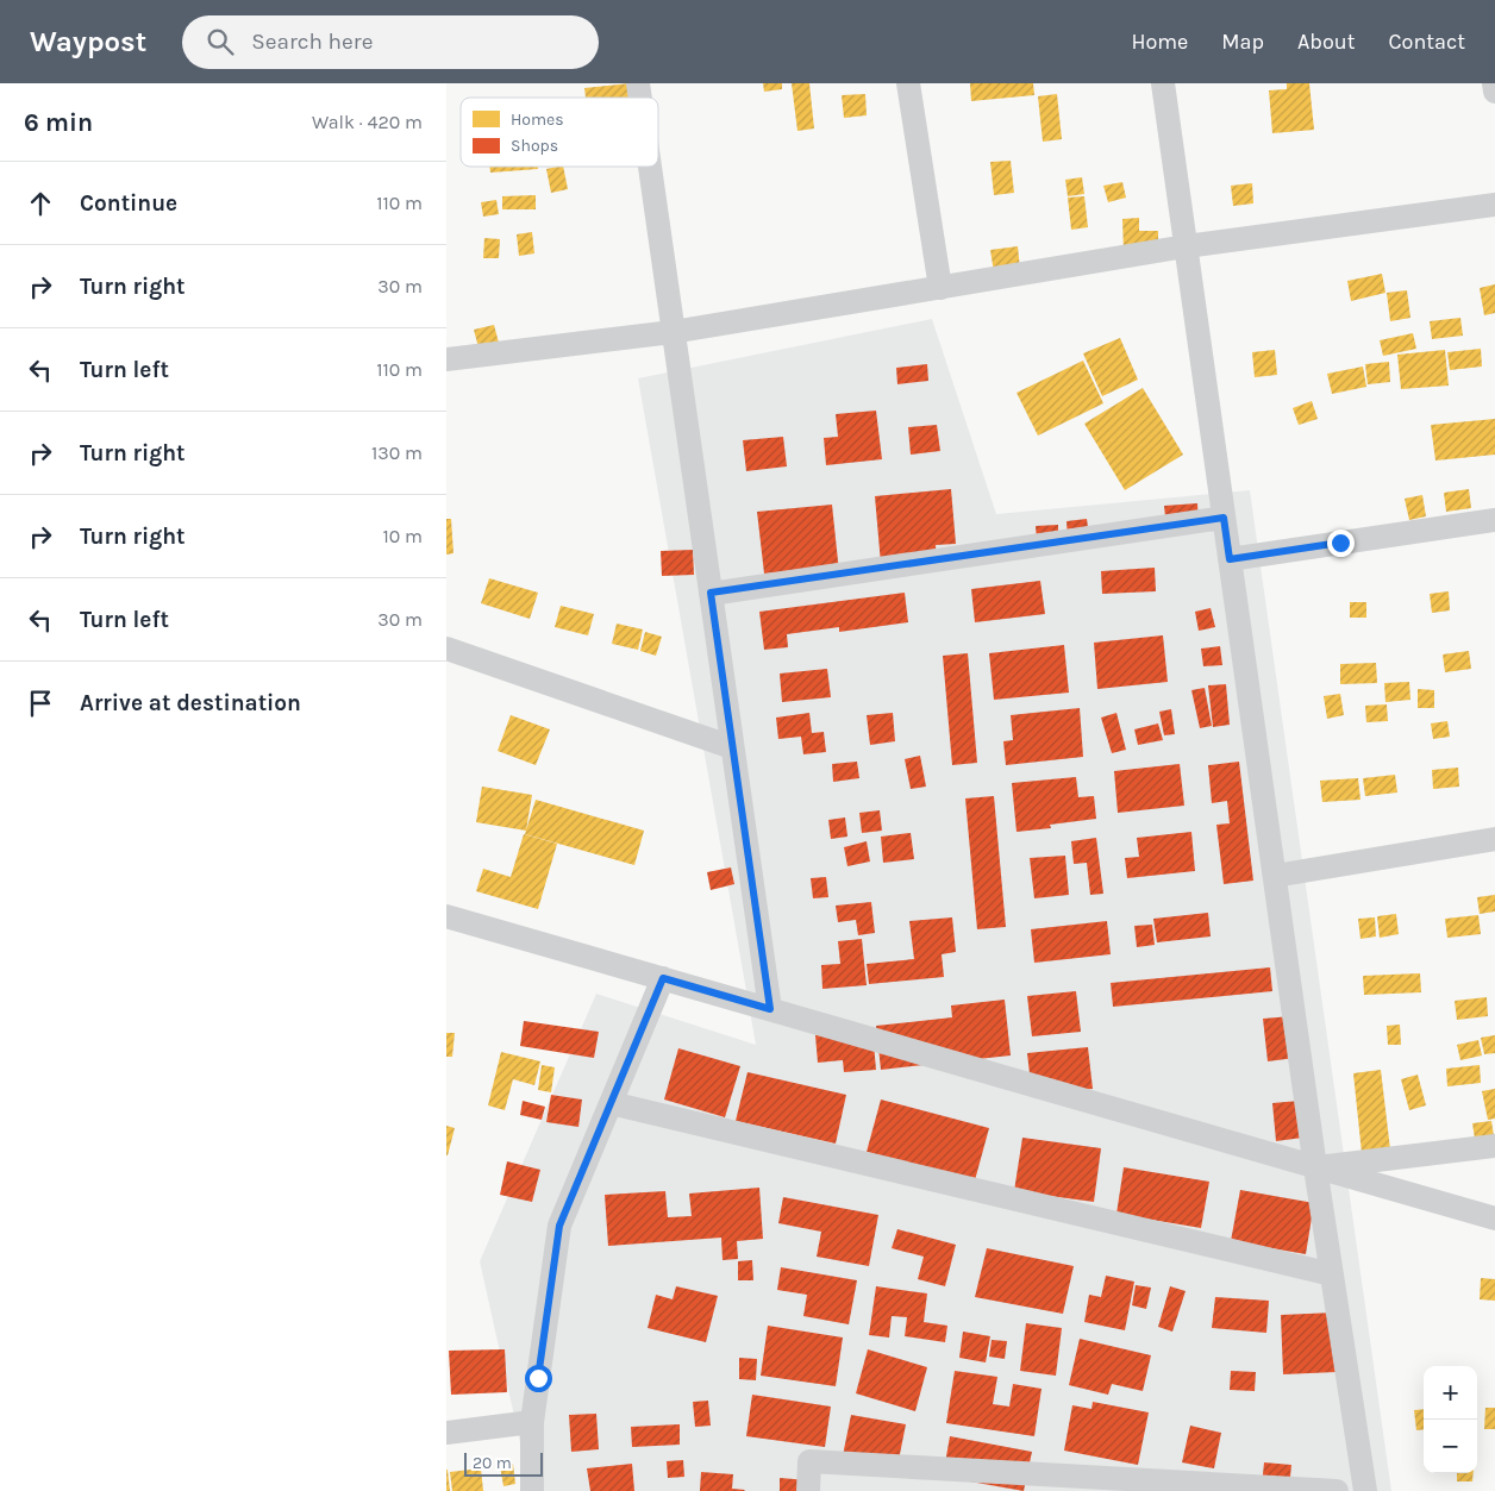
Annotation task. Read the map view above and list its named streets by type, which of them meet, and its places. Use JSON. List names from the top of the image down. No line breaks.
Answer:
{"legend":["Homes","Shops"],"scale_bar":"20 m","page":{"header":"Waypost","search":"Search here","nav":["Home","Map","About","Contact"],"heading":["6 min","Walk · 420 m"],"list":[["Continue","110 m"],["Turn right","30 m"],["Turn left","110 m"],["Turn right","130 m"],["Turn right","10 m"],["Turn left","30 m"],"Arrive at destination"],"map_buttons":["+","−"],"scale":"20 m"}}
